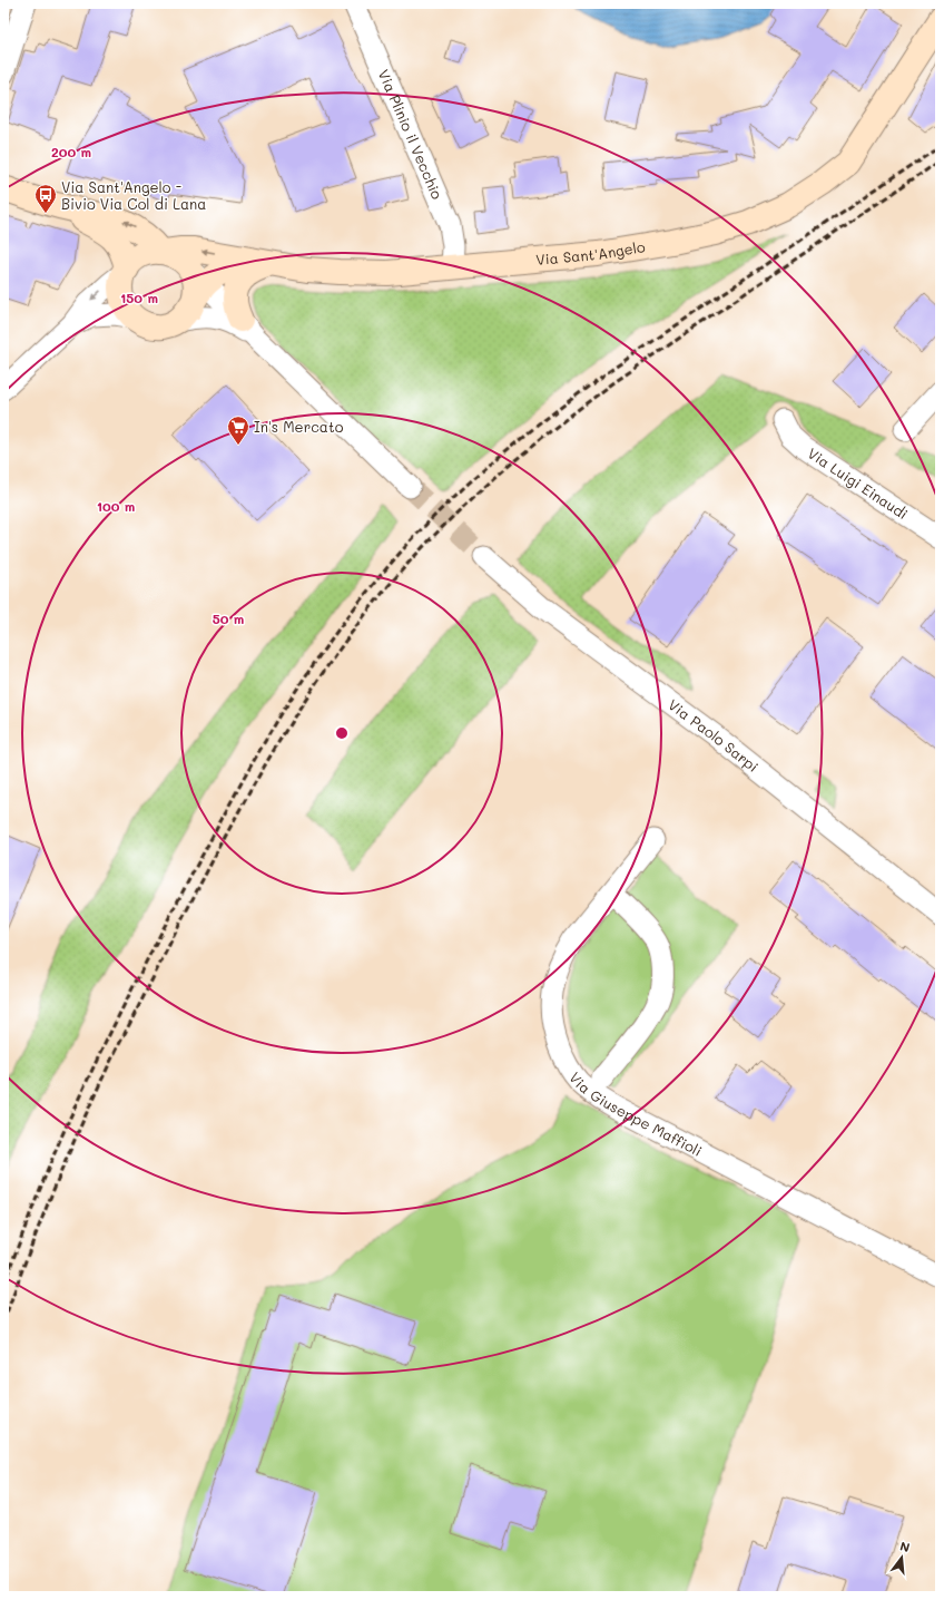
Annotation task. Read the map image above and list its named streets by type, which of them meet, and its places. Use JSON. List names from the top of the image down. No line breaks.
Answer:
{"streets":{"street":["Via Plinio il Vecchio","Via Sant'Angelo","Via Luigi Einaudi","Via Paolo Sarpi","Via Giuseppe Maffioli"]},"crossings":[["Via Plinio il Vecchio","Via Sant'Angelo"]],"places":{"bus stop":["Via Sant'Angelo - Bivio Via Col di Lana"],"supermarket":["In's Mercato"]},"north":"top","rings":["200 m","150 m","100 m","50 m"]}
